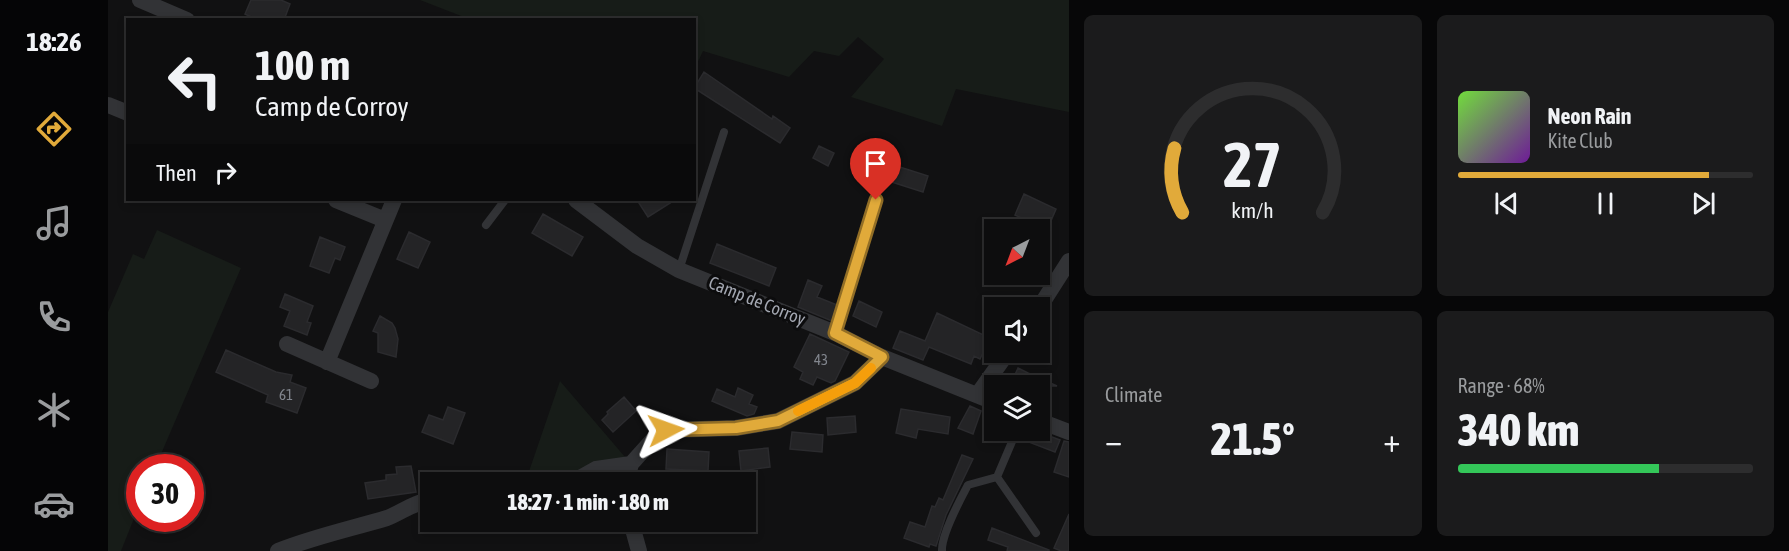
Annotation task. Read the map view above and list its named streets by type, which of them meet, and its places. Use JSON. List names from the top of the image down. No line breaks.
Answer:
{"streets":{"street":["Camp de Corroy"]},"house_numbers":["43","61"],"north":"bottom left","page":{"tabs":"18:26","turn":["100 m","Camp de Corroy"],"song":["Neon Rain","Kite Club"],"then":"Then","tile":["Climate",["Range · 68%","340 km"]],"heat":["−","21.5°","+"],"limit":"30","trip":"18:27 · 1 min · 180 m","gauge":["27","km/h"]}}
